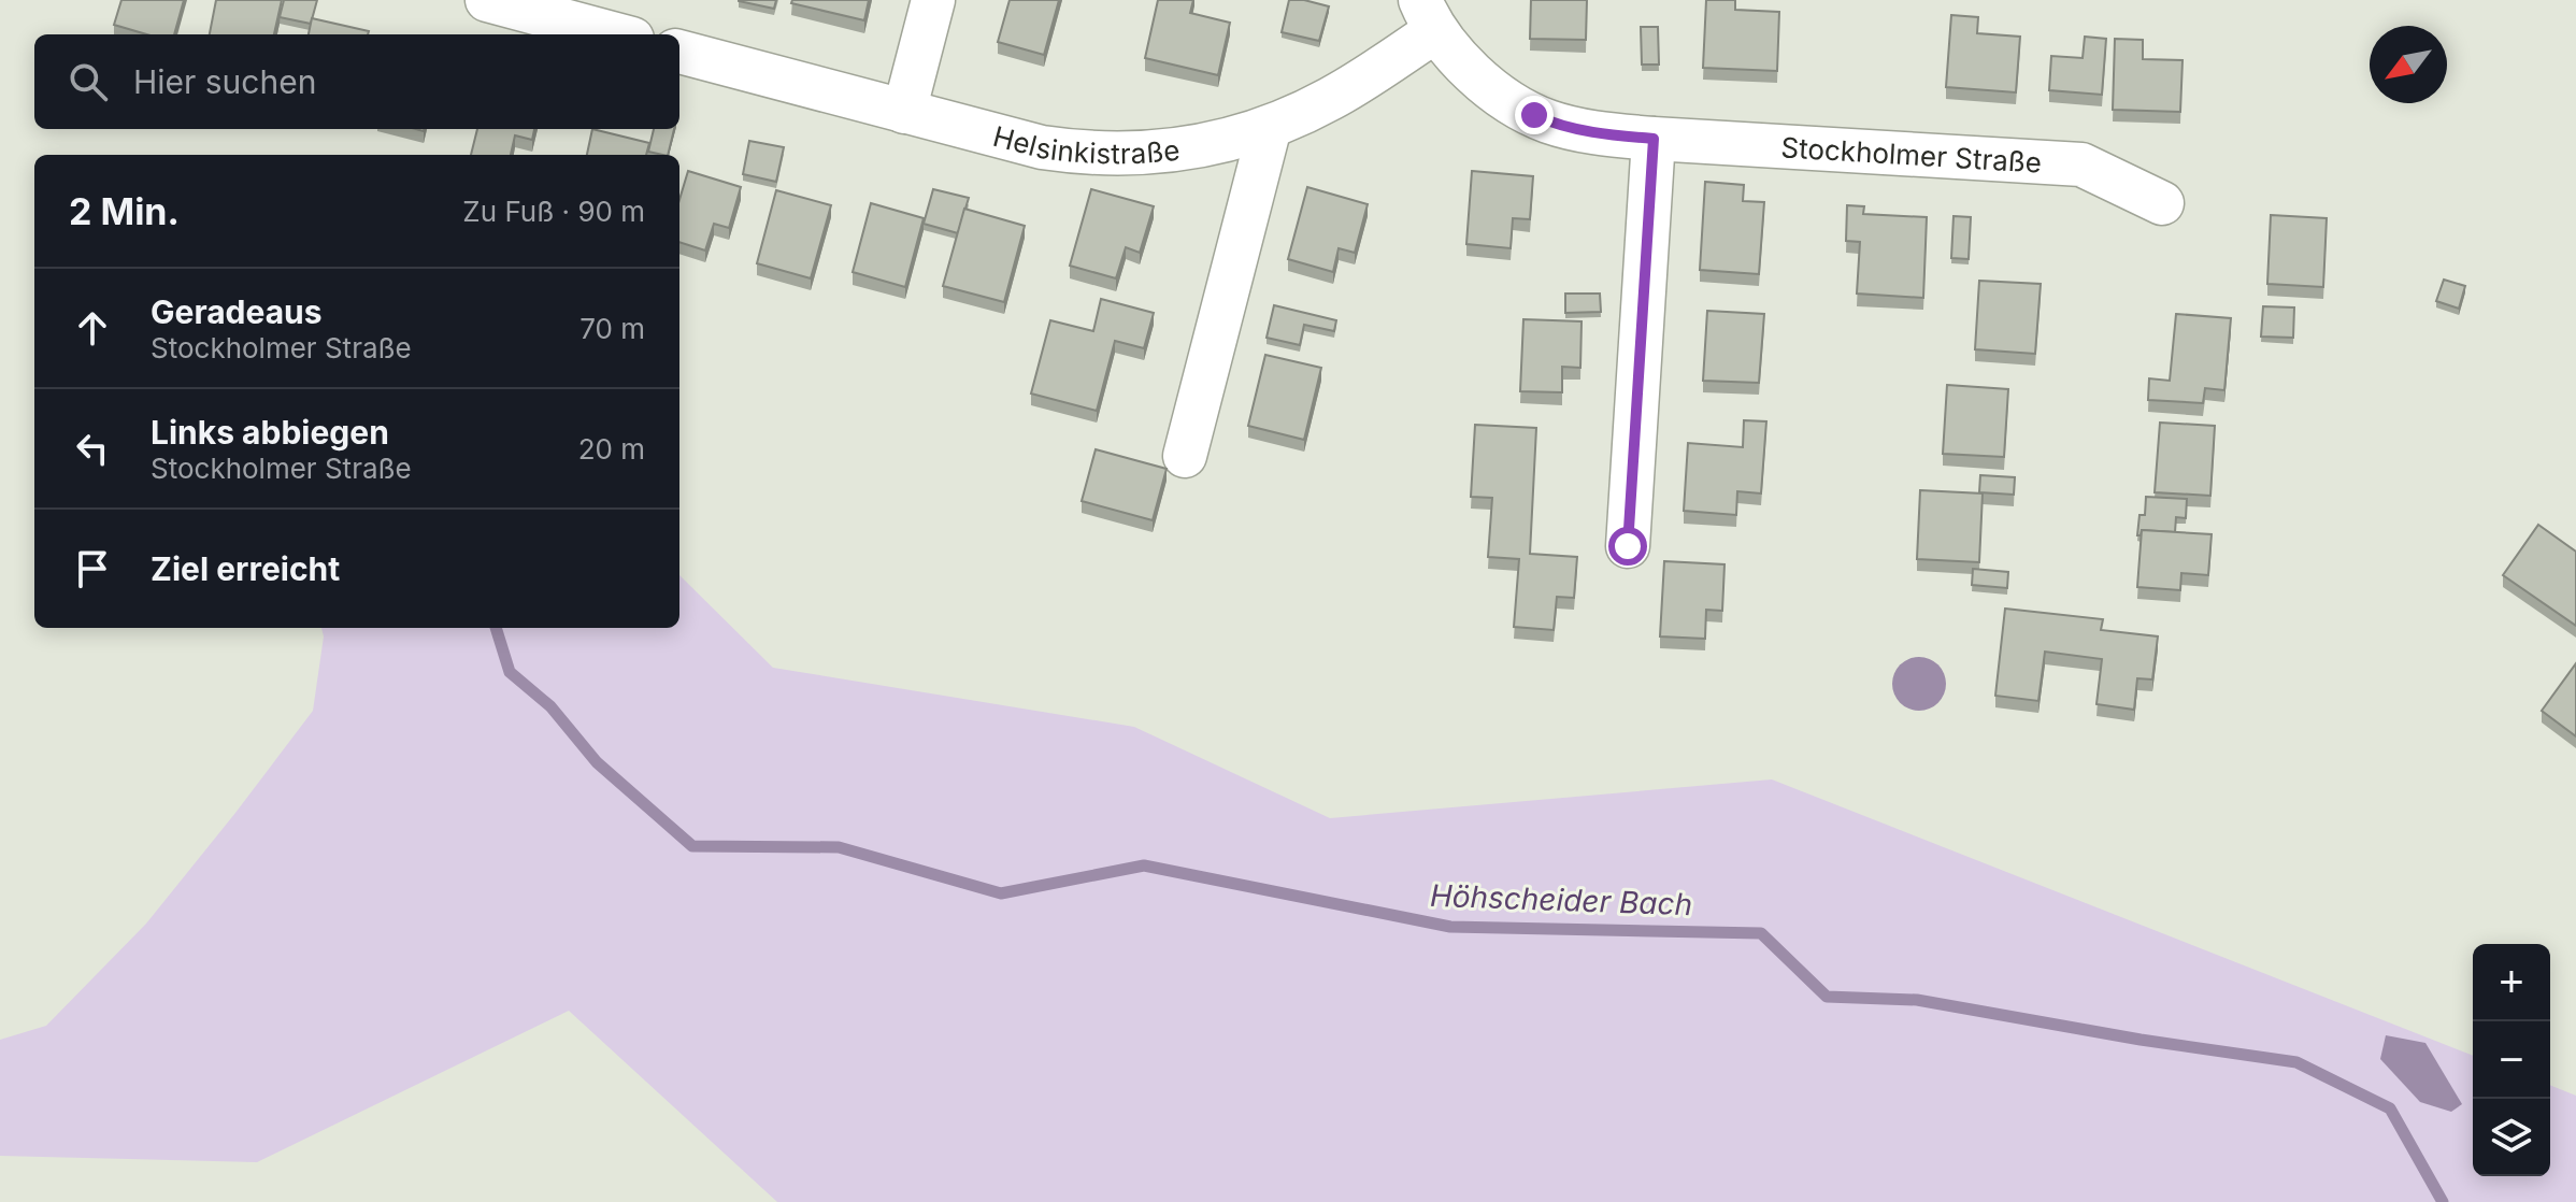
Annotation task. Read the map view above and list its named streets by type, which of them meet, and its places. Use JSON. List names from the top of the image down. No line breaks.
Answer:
{"streets":{"street":["Helsinkistraße","Stockholmer Straße"]},"crossings":[["Helsinkistraße","Stockholmer Straße"]],"water":["Höhscheider Bach"],"north":"bottom left","page":{"search":"Hier suchen","heading":["2 Min.","Zu Fuß · 90 m"],"list":[["Geradeaus","Stockholmer Straße","70 m"],["Links abbiegen","Stockholmer Straße","20 m"],"Ziel erreicht"],"map_buttons":["+","−"]}}
